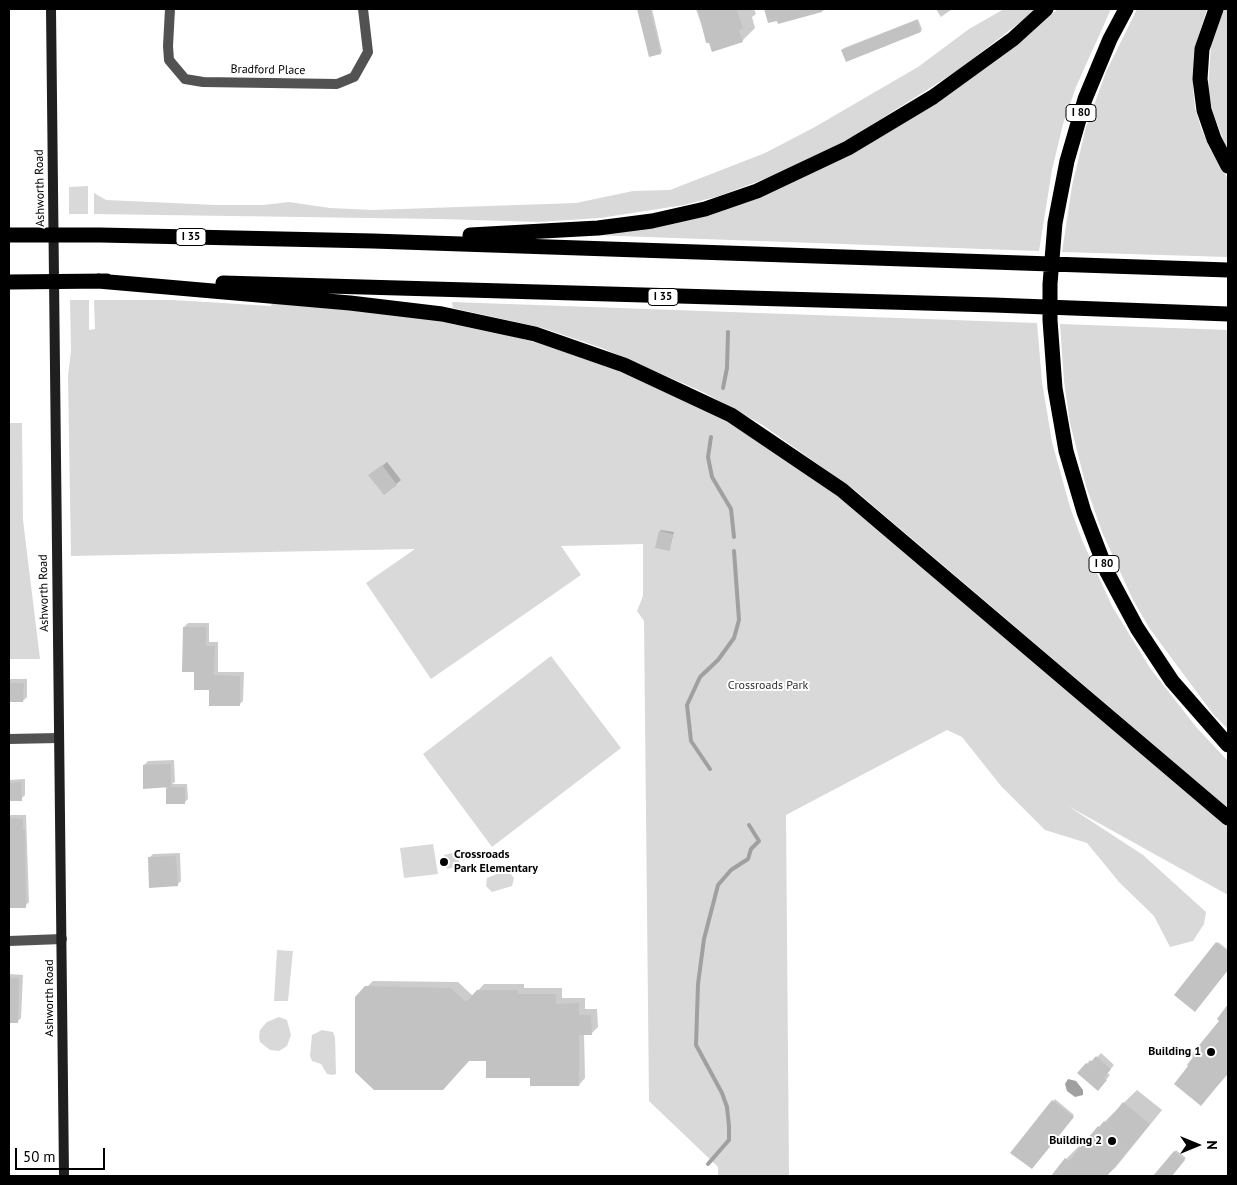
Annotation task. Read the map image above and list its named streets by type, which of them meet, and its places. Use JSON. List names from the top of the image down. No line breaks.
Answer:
{"streets":{"highway":["I 80","I 35"],"main road":["Ashworth Road"],"street":["Bradford Place"]},"parks":["Crossroads Park"],"places":["Crossroads Park Elementary","Building 1","Building 2"],"scale_bar":"50 m","north":"right"}
